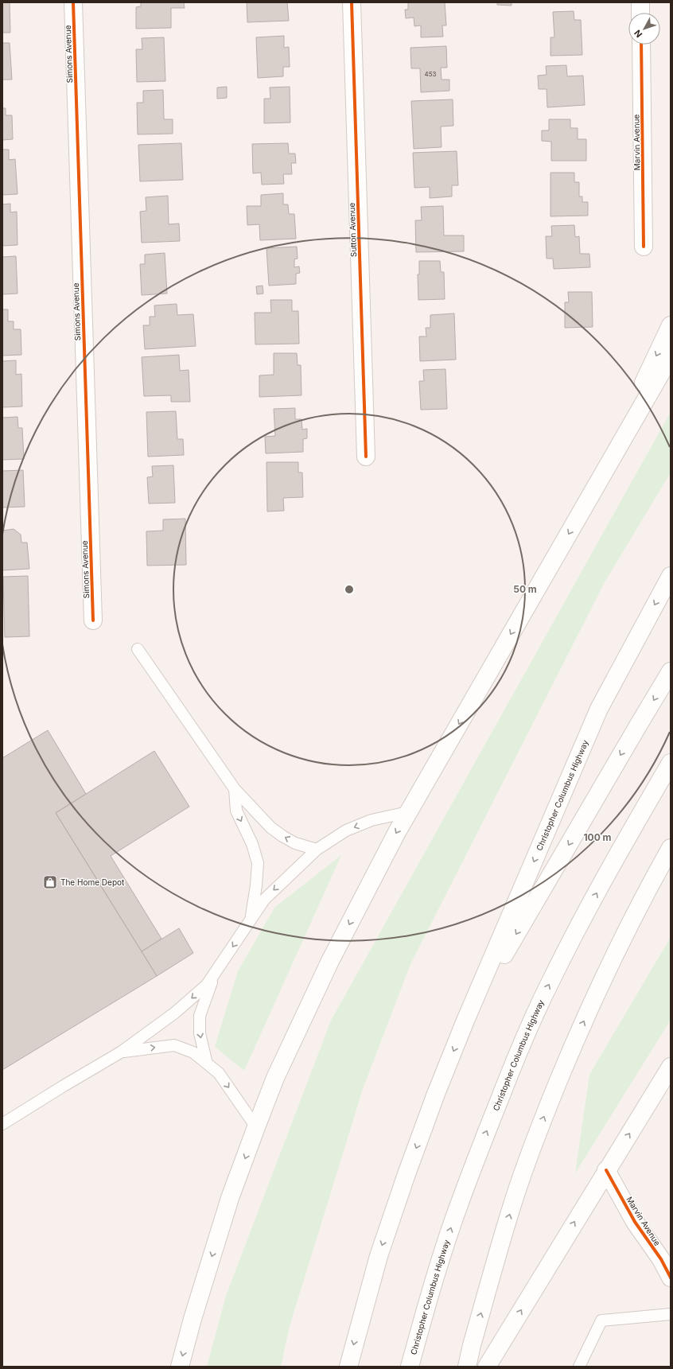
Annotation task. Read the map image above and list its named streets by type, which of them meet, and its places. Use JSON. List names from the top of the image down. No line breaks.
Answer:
{"streets":{"main road":["Simons Avenue","Marvin Avenue","Sutton Avenue","Christopher Columbus Highway"]},"places":{"shop":["The Home Depot"]},"house_numbers":["453"],"north":"bottom left","rings":["50 m","100 m"]}
